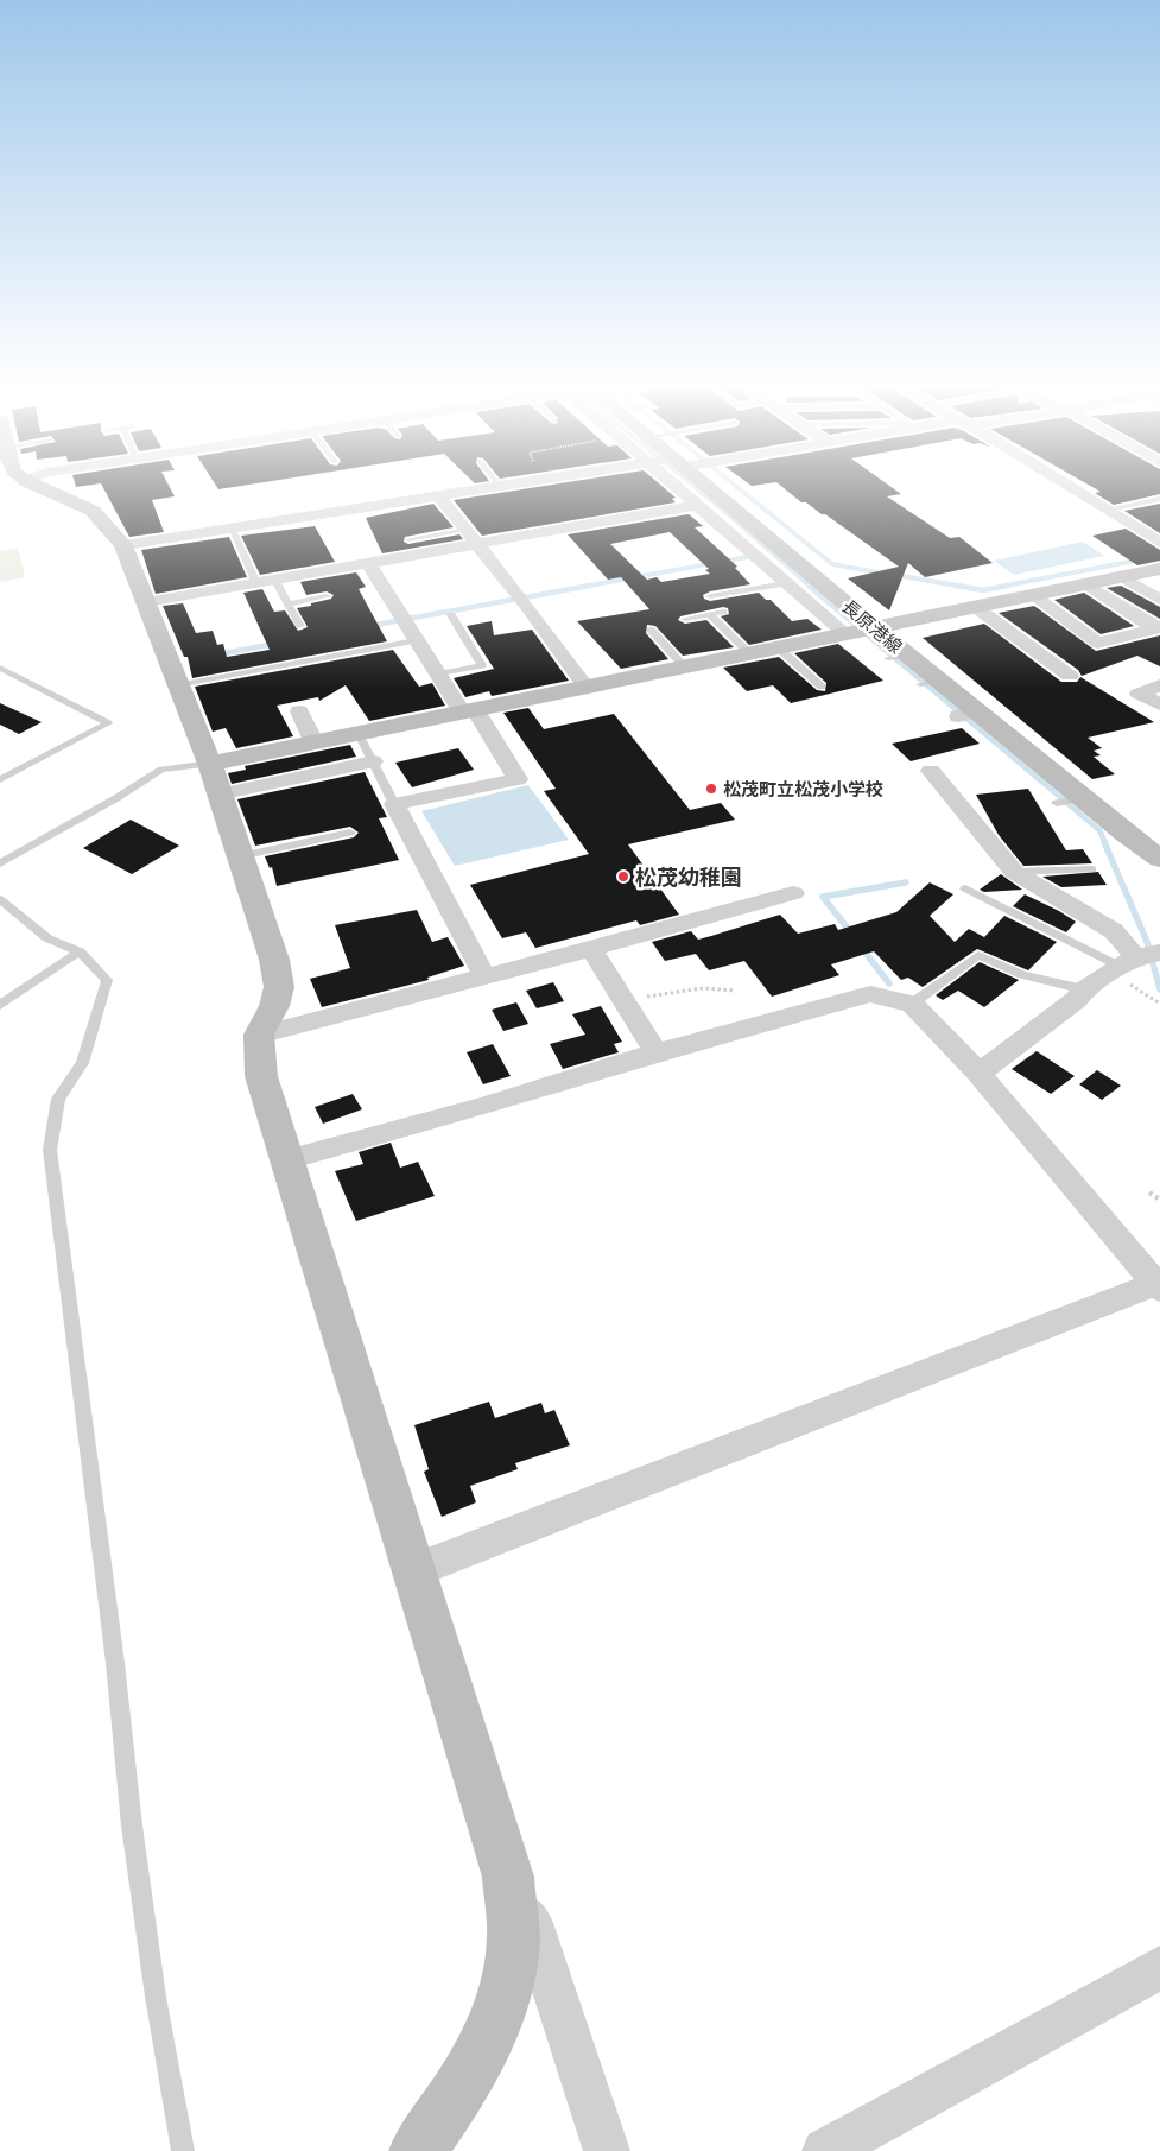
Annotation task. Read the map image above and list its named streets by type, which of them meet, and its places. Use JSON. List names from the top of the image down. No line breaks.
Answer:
{"streets":{"street":["長原港線"]},"places":["松茂町立松茂小学校","松茂幼稚園"]}
